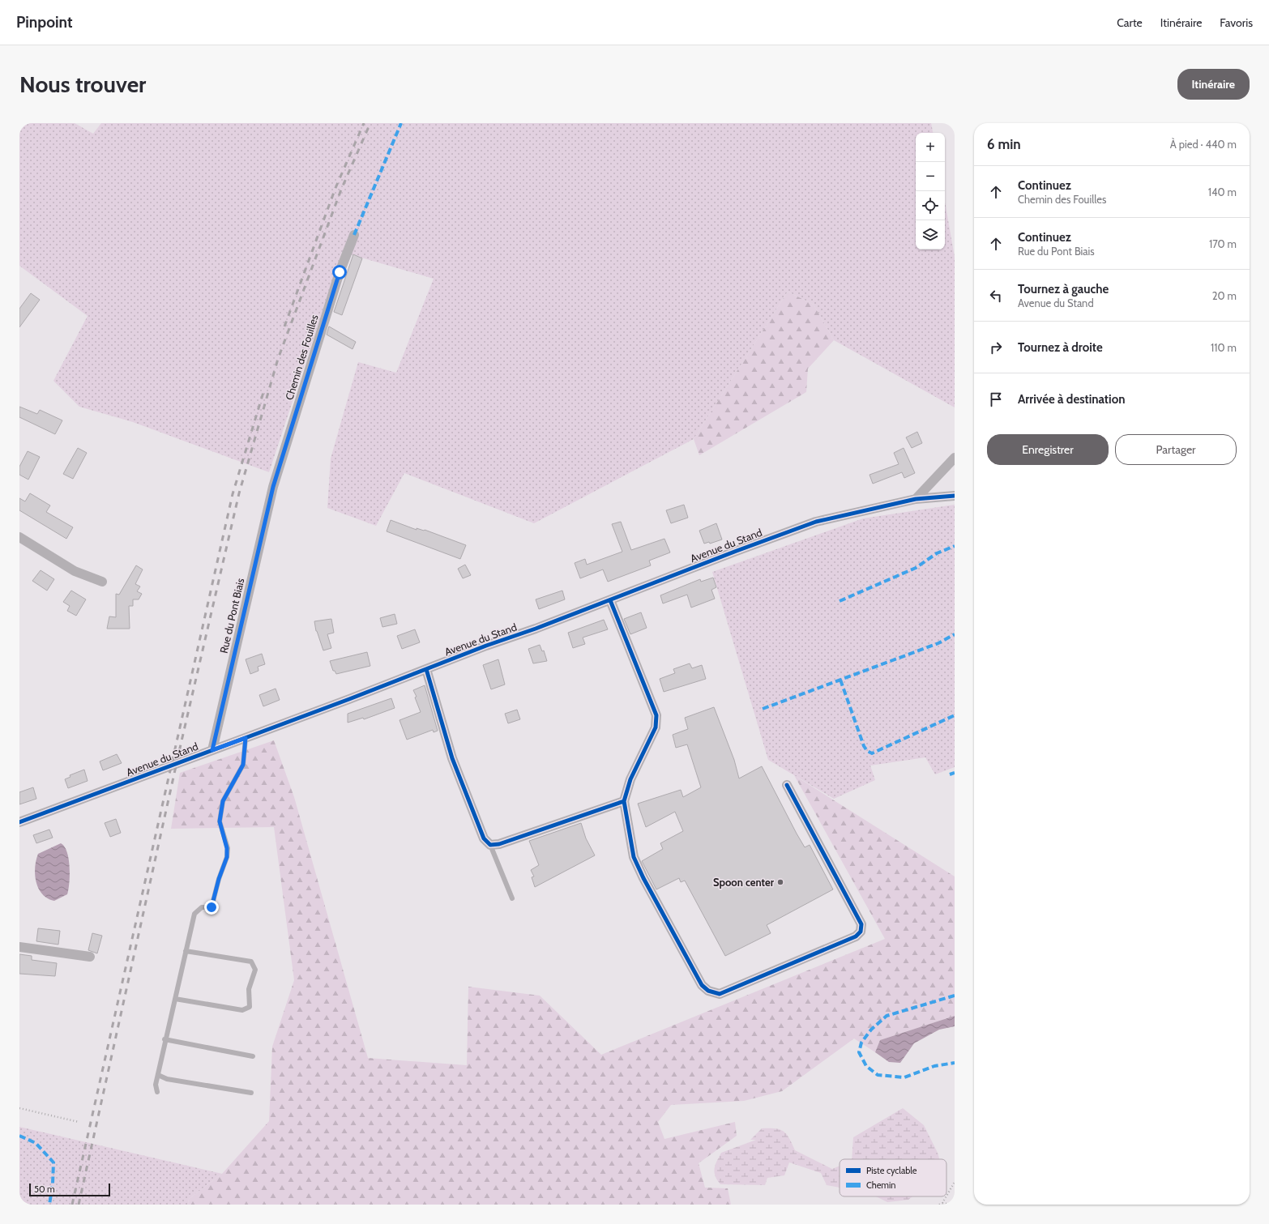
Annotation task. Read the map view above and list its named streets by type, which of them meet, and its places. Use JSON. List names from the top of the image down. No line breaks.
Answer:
{"streets":{"street":["Chemin des Fouilles","Avenue du Stand","Rue du Pont Biais"]},"crossings":[["Chemin des Fouilles","Rue du Pont Biais"],["Avenue du Stand","Rue du Pont Biais"]],"places":["Spoon center"],"legend":["Piste cyclable","Chemin"],"scale_bar":"50 m","page":{"header":"Pinpoint","nav":["Carte","Itinéraire","Favoris"],"buttons":["Itinéraire",["Enregistrer","Partager"]],"title":"Nous trouver","heading":["6 min","À pied · 440 m"],"map_buttons":["+","−"],"list":[["Continuez","Chemin des Fouilles","140 m"],["Continuez","Rue du Pont Biais","170 m"],["Tournez à gauche","Avenue du Stand","20 m"],["Tournez à droite","110 m"],"Arrivée à destination"],"scale":"50 m"}}
